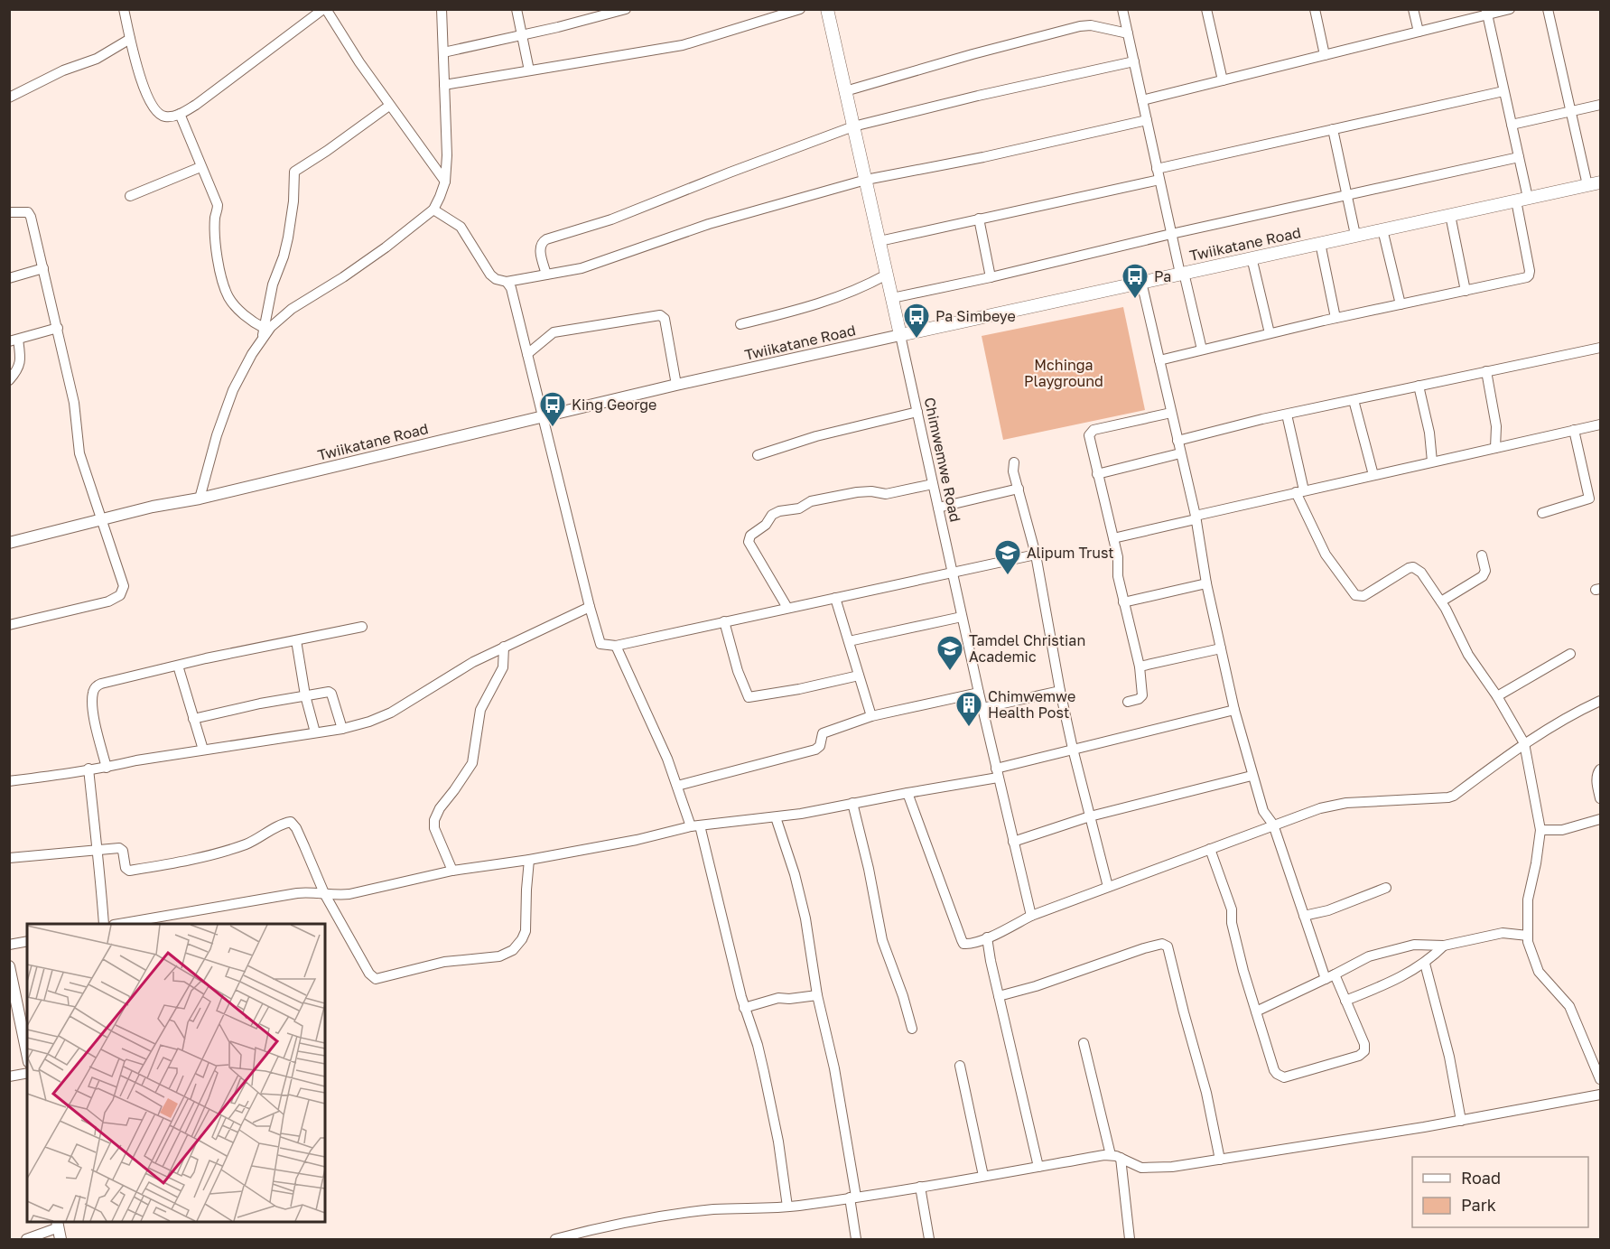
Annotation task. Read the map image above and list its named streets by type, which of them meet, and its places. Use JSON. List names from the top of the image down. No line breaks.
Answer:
{"streets":{"main road":["Twiikatane Road","Chimwemwe Road"]},"crossings":[["Twiikatane Road","Chimwemwe Road"]],"parks":["Mchinga Playground"],"places":{"bus stop":["Pa","Pa Simbeye","King George"],"school or university":["Alipum Trust","Tamdel Christian Academic"],"building":["Chimwemwe Health Post"]},"legend":["Road","Park"]}
